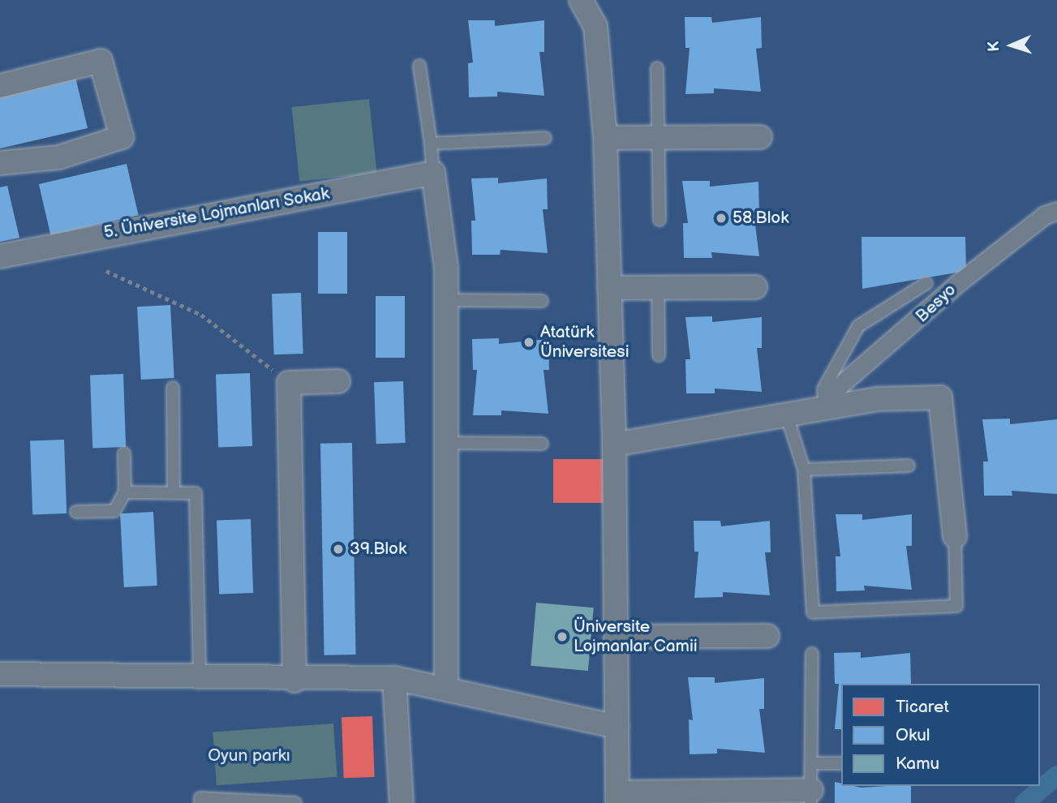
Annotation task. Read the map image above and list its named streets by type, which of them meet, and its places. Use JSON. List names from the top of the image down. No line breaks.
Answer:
{"streets":{"street":["5. Üniversite Lojmanları Sokak","Besyo"]},"parks":["Oyun parkı"],"places":["58.Blok","Atatürk Üniversitesi","39.Blok","Üniversite Lojmanlar Camii"],"legend":["Ticaret","Okul","Kamu"],"north":"left"}
